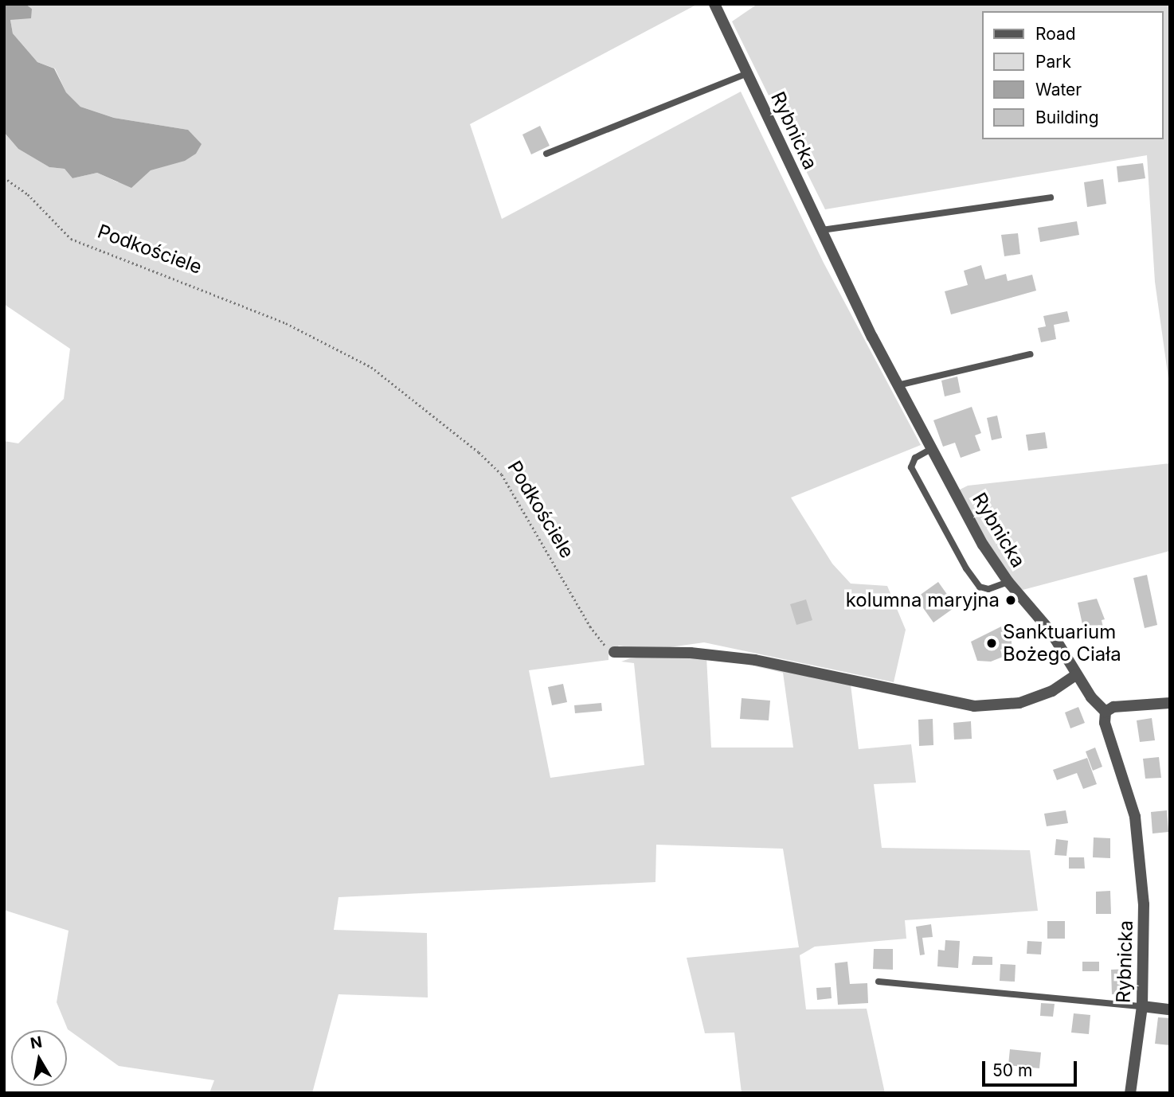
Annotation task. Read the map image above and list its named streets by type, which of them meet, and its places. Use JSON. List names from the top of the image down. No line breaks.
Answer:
{"streets":{"street":["Rybnicka"],"path":["Podkościele"]},"places":["kolumna maryjna","Sanktuarium Bożego Ciała"],"legend":["Road","Park","Water","Building"],"scale_bar":"50 m","north":"top"}
